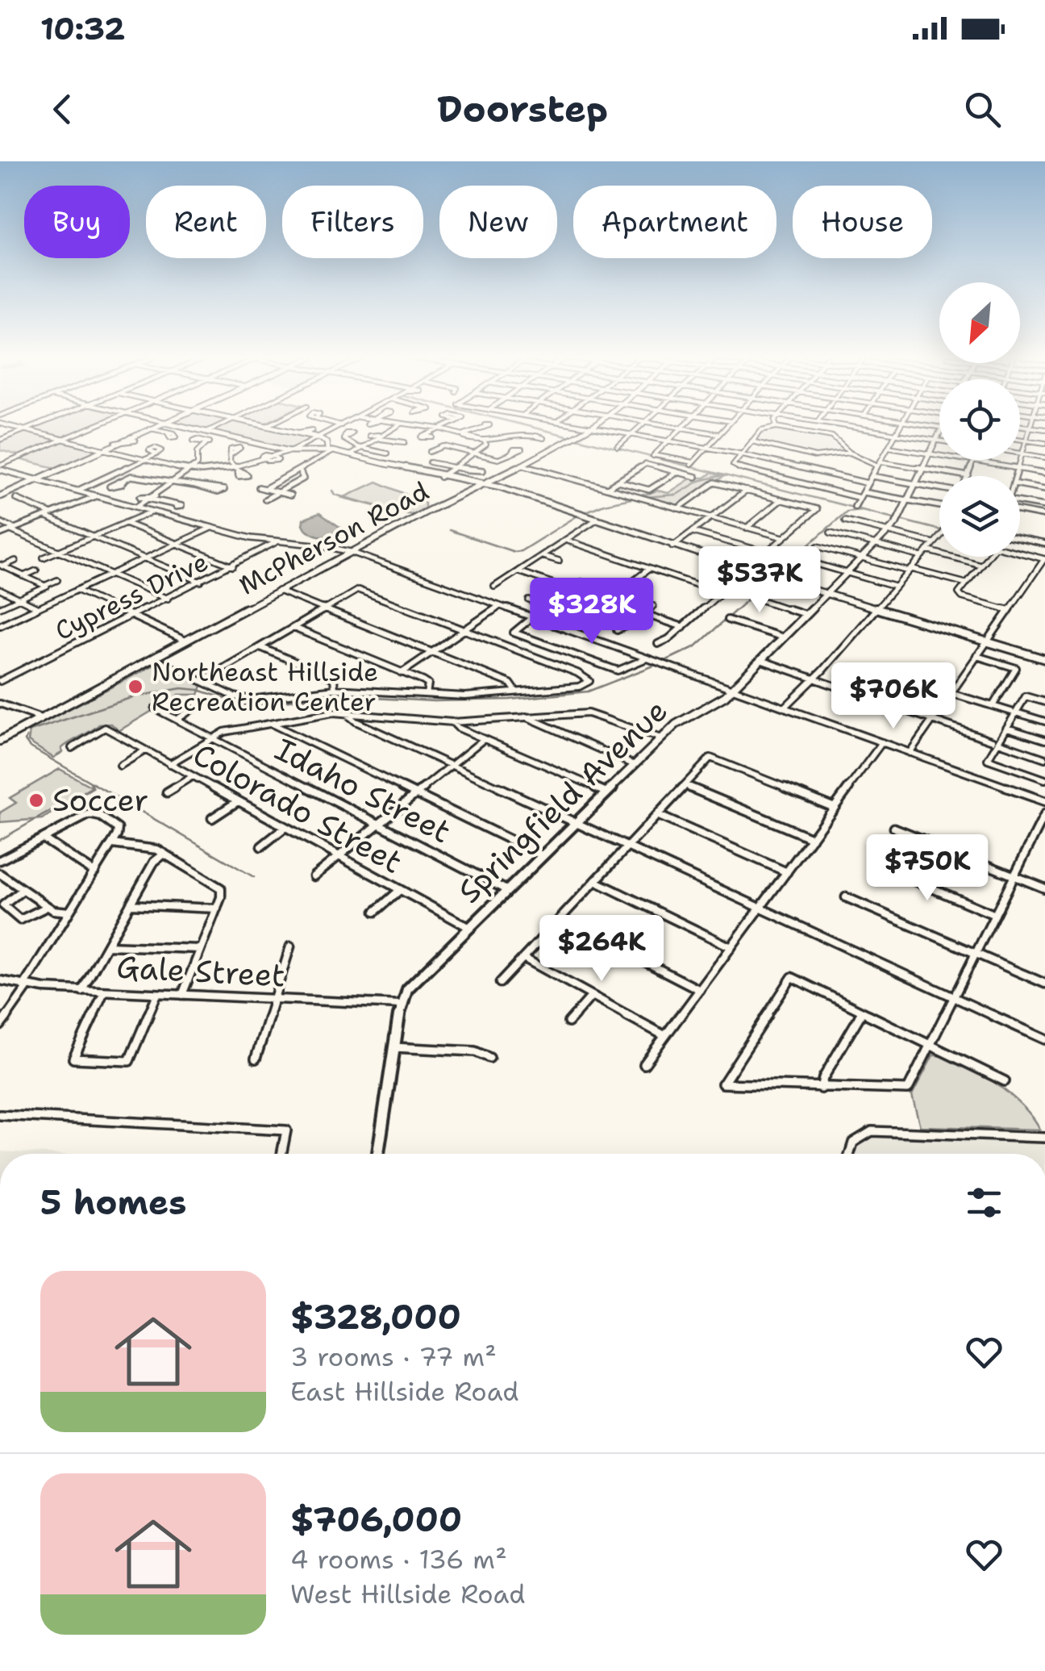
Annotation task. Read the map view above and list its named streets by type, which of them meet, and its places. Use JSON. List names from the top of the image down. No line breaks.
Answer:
{"streets":{"main road":["McPherson Road","Springfield Avenue"],"street":["Cypress Drive","Idaho Street","Colorado Street","Gale Street"]},"crossings":[["Idaho Street","Springfield Avenue"],["Springfield Avenue","Colorado Street"],["Springfield Avenue","Gale Street"]],"places":["Northeast Hillside Recreation Center","Soccer"],"north":"bottom left","page":{"status":"10:32","header":"Doorstep","chip":["Buy","Rent","Filters","New","Apartment","House"],"price":["$537K","$328K","$706K","$750K","$264K"],"heading":"5 homes","list":[{"name":"$328,000","note":"3 rooms · 77 m² · East Hillside Road"},{"name":"$706,000","note":"4 rooms · 136 m² · West Hillside Road"}]}}
